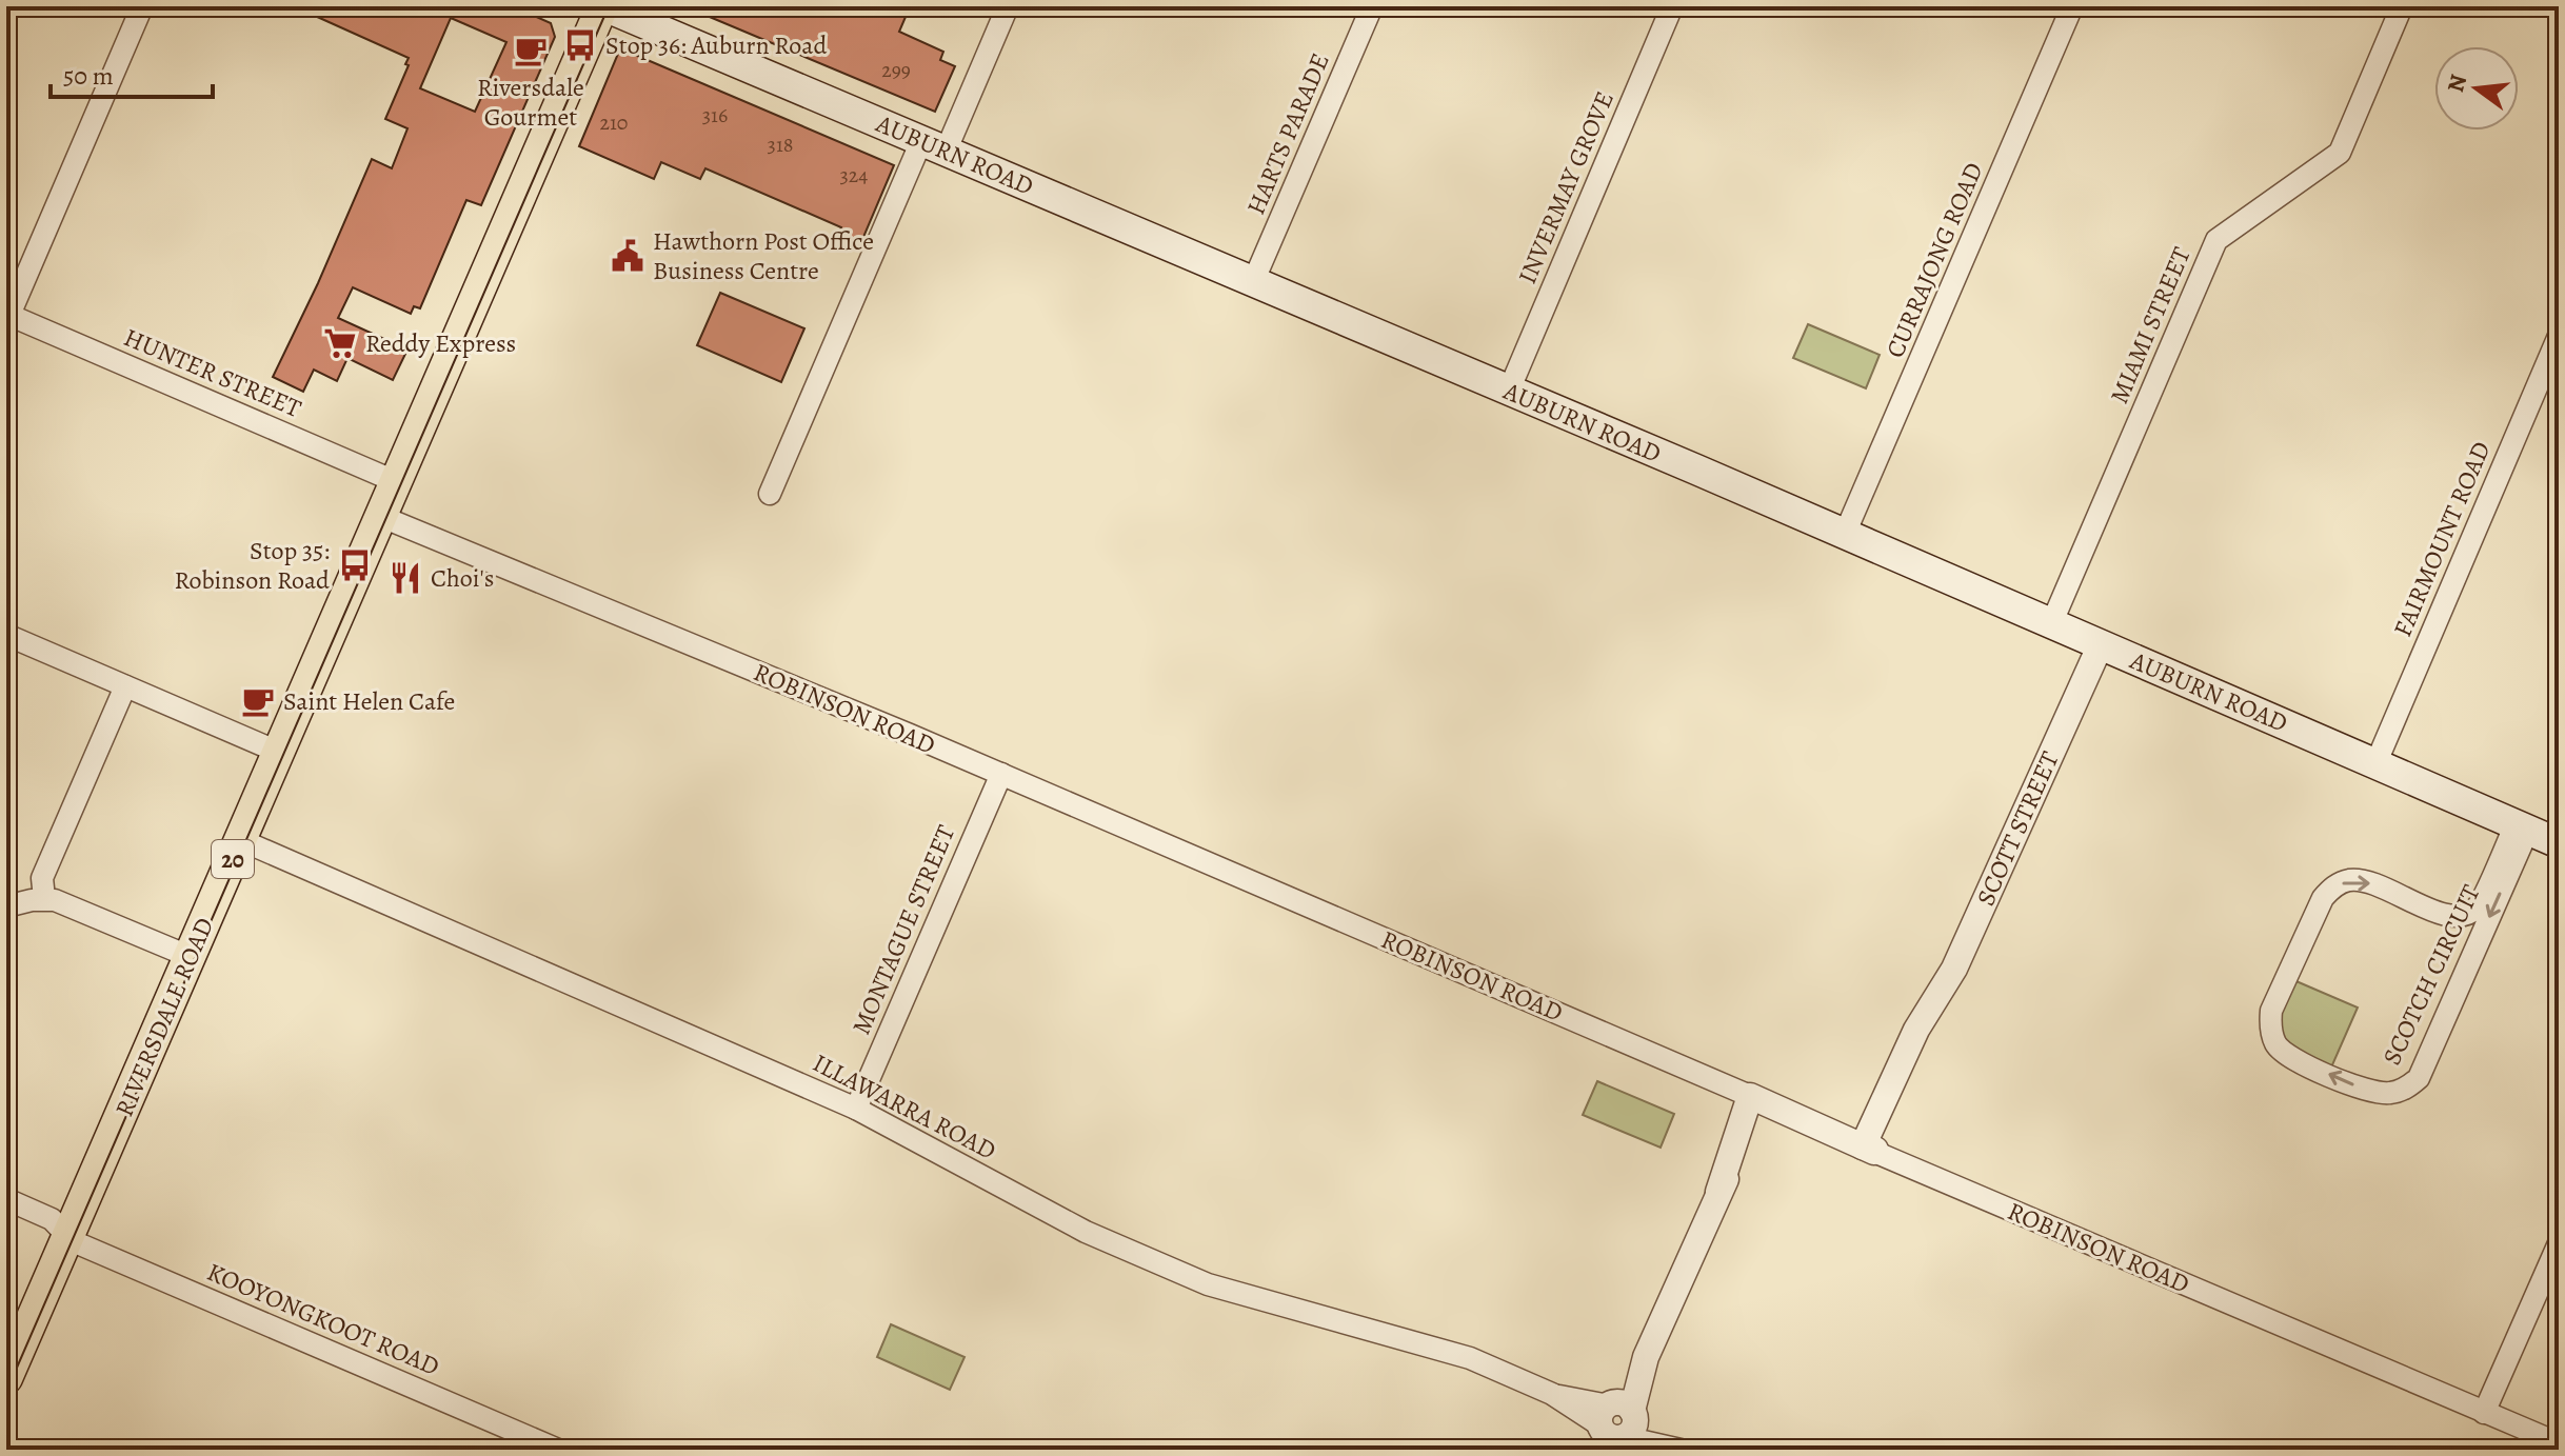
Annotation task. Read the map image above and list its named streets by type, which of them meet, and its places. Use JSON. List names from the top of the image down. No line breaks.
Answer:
{"streets":{"main road":["AUBURN ROAD","20","RIVERSDALE ROAD"],"street":["HARTS PARADE","INVERMAY GROVE","CURRAJONG ROAD","MIAMI STREET","HUNTER STREET","FAIRMOUNT ROAD","ROBINSON ROAD","SCOTT STREET","MONTAGUE STREET","SCOTCH CIRCUIT","ILLAWARRA ROAD","KOOYONGKOOT ROAD"]},"crossings":[["HARTS PARADE","AUBURN ROAD"],["AUBURN ROAD","INVERMAY GROVE"],["AUBURN ROAD","CURRAJONG ROAD"],["AUBURN ROAD","MIAMI STREET"],["AUBURN ROAD","FAIRMOUNT ROAD"],["AUBURN ROAD","SCOTT STREET"],["AUBURN ROAD","SCOTCH CIRCUIT"],["AUBURN ROAD","RIVERSDALE ROAD"],["HUNTER STREET","RIVERSDALE ROAD"],["ROBINSON ROAD","SCOTT STREET"],["ROBINSON ROAD","MONTAGUE STREET"],["ROBINSON ROAD","RIVERSDALE ROAD"],["MONTAGUE STREET","ILLAWARRA ROAD"],["RIVERSDALE ROAD","ILLAWARRA ROAD"],["RIVERSDALE ROAD","KOOYONGKOOT ROAD"]],"places":{"bus stop":["Stop 36: Auburn Road","Stop 35: Robinson Road"],"cafe":["Riversdale Gourmet","Saint Helen Cafe"],"public building":["Hawthorn Post Office Business Centre"],"supermarket":["Reddy Express"],"restaurant":["Choi's"]},"house_numbers":["299","316","210","318","324"],"scale_bar":"50 m","north":"left"}
